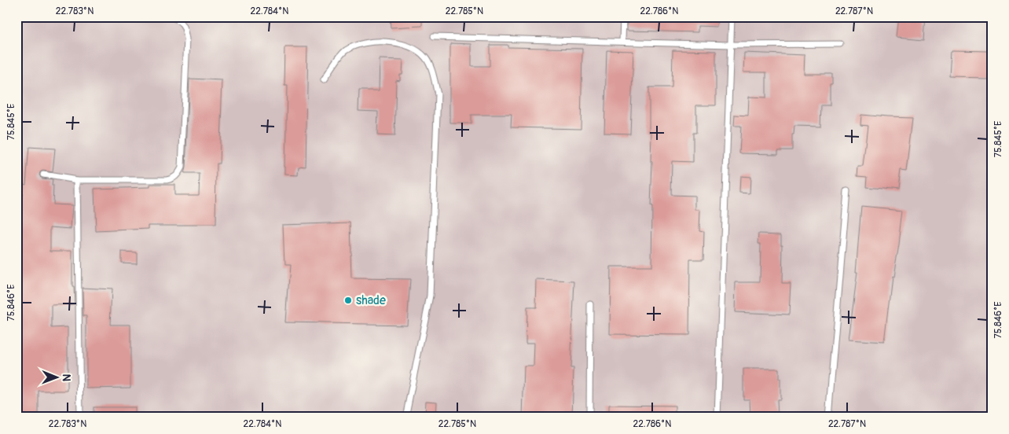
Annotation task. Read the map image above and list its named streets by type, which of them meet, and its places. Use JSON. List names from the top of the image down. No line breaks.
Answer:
{"places":["shade"],"north":"right","coordinates":["22.783°N","22.784°N","22.785°N","22.786°N","22.787°N","75.845°E","75.846°E"]}
